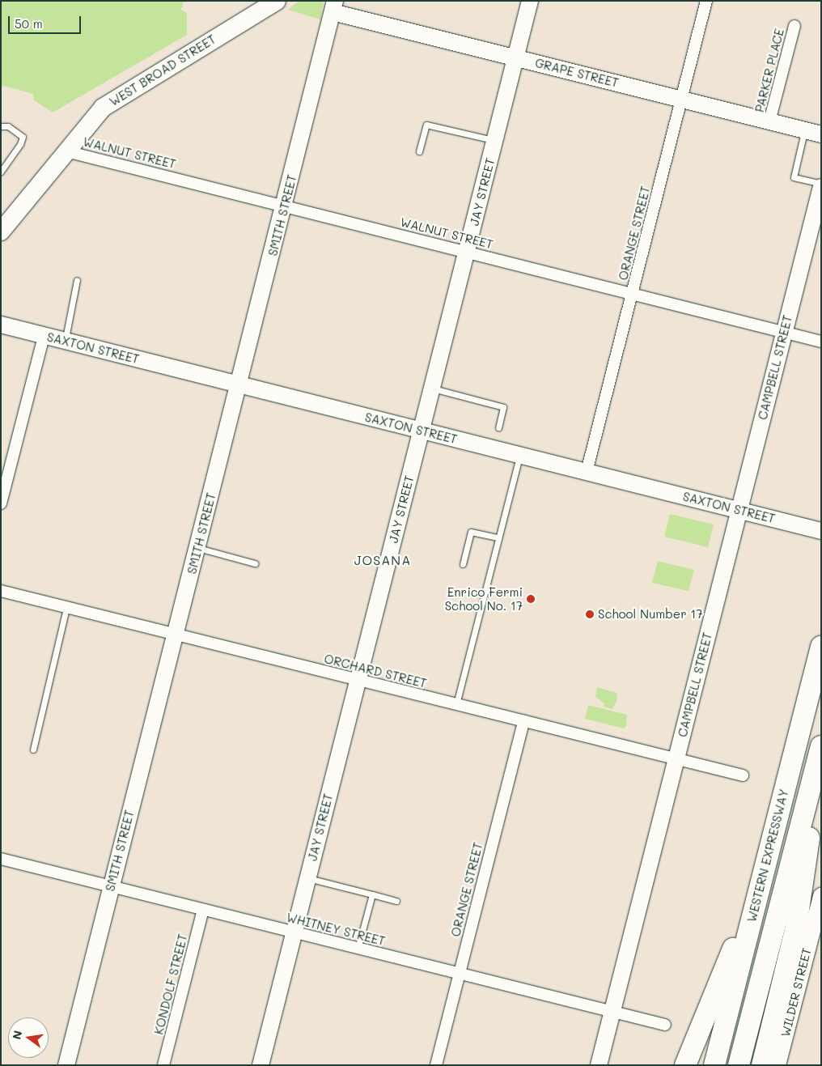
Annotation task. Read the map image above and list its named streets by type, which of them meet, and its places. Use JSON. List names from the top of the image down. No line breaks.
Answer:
{"streets":{"highway":["WESTERN EXPRESSWAY"],"main road":["WEST BROAD STREET"],"street":["PARKER PLACE","GRAPE STREET","WALNUT STREET","JAY STREET","SMITH STREET","ORANGE STREET","SAXTON STREET","CAMPBELL STREET","ORCHARD STREET","WHITNEY STREET","KONDOLF STREET","WILDER STREET"]},"crossings":[["WEST BROAD STREET","WALNUT STREET"],["PARKER PLACE","GRAPE STREET"],["GRAPE STREET","JAY STREET"],["GRAPE STREET","SMITH STREET"],["GRAPE STREET","ORANGE STREET"],["WALNUT STREET","JAY STREET"],["WALNUT STREET","SMITH STREET"],["WALNUT STREET","ORANGE STREET"],["WALNUT STREET","CAMPBELL STREET"],["JAY STREET","SAXTON STREET"],["JAY STREET","ORCHARD STREET"],["JAY STREET","WHITNEY STREET"],["SMITH STREET","SAXTON STREET"],["SMITH STREET","ORCHARD STREET"],["SMITH STREET","WHITNEY STREET"],["ORANGE STREET","SAXTON STREET"],["ORANGE STREET","ORCHARD STREET"],["ORANGE STREET","WHITNEY STREET"],["SAXTON STREET","CAMPBELL STREET"],["CAMPBELL STREET","ORCHARD STREET"],["CAMPBELL STREET","WHITNEY STREET"],["WHITNEY STREET","KONDOLF STREET"]],"districts":["JOSANA"],"places":["Enrico Fermi School No. 17","School Number 17"],"scale_bar":"50 m","north":"left"}
